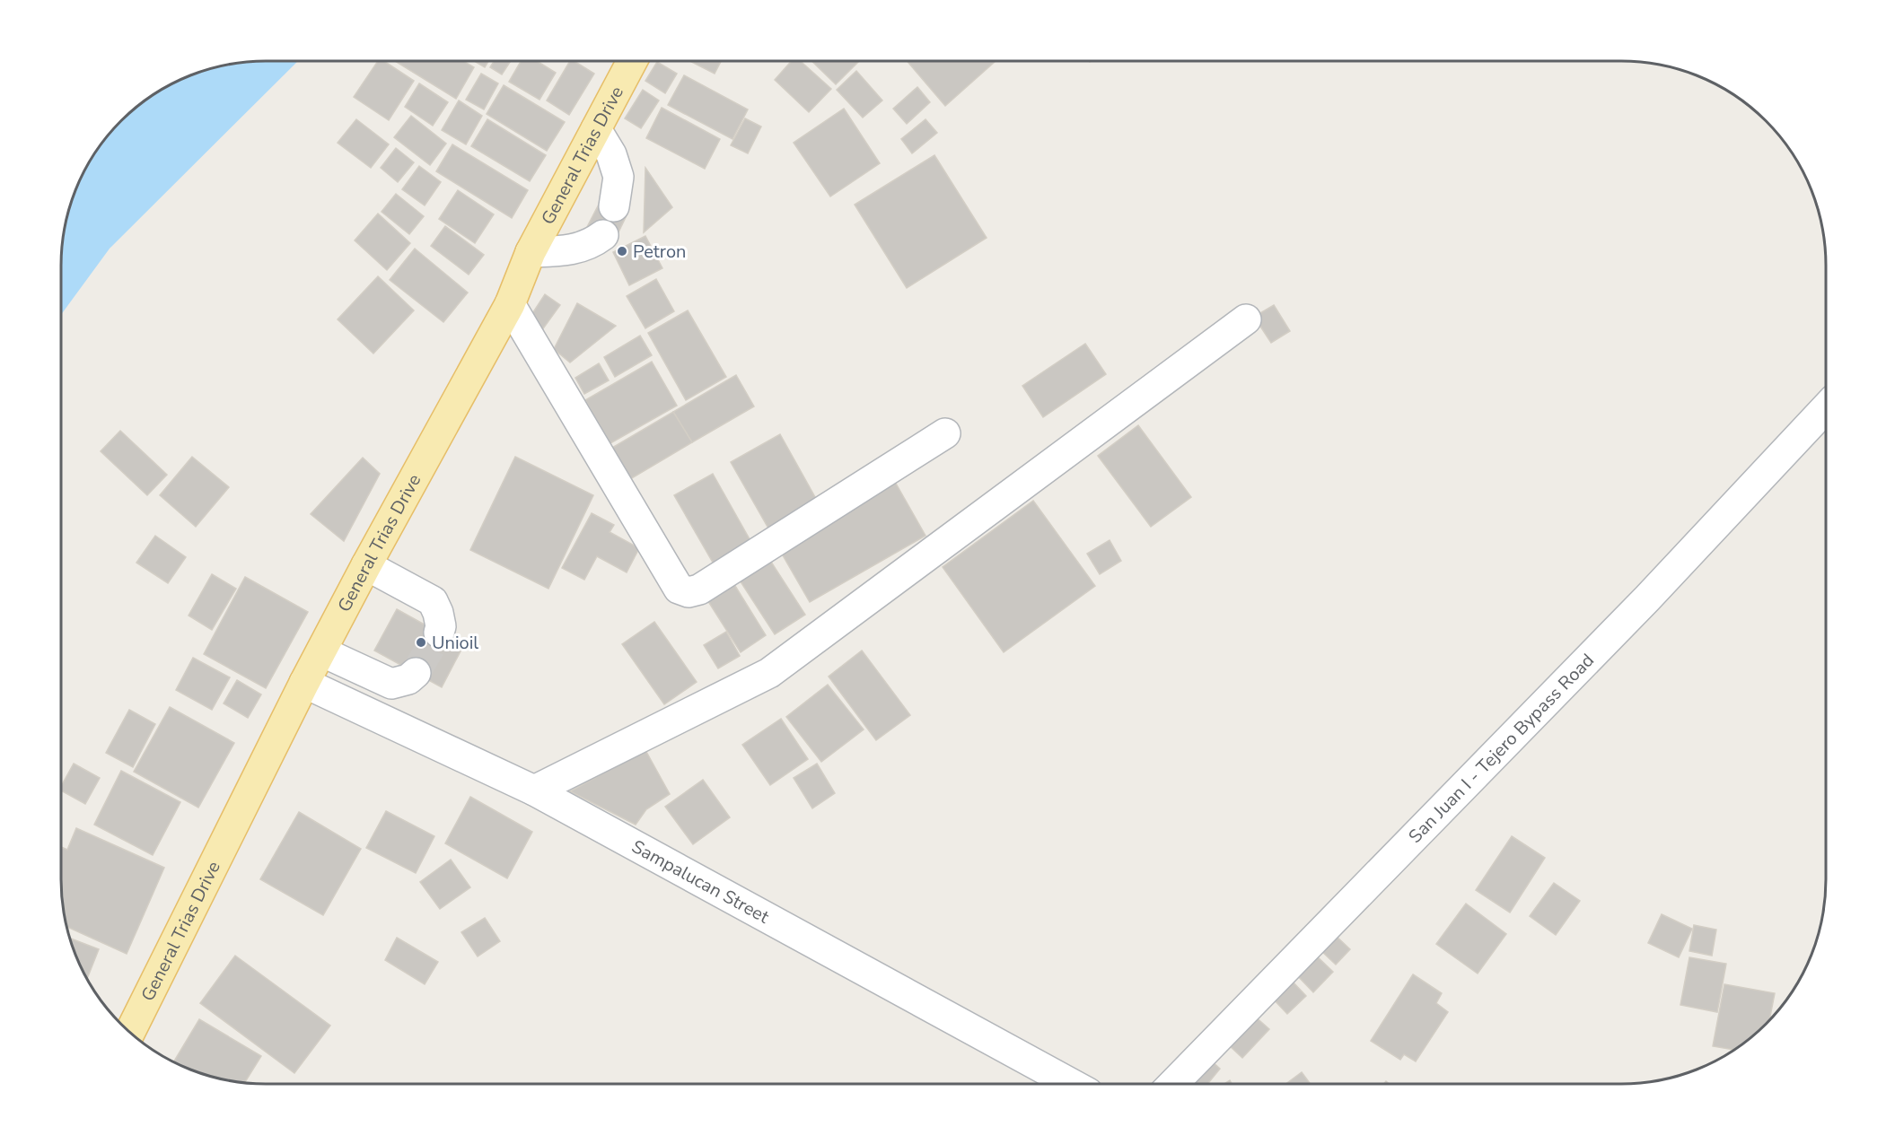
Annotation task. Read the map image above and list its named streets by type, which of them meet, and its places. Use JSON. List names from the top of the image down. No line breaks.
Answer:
{"streets":{"main road":["General Trias Drive"],"street":["San Juan I - Tejero Bypass Road","Sampalucan Street"]},"crossings":[["General Trias Drive","Sampalucan Street"]],"places":["Petron","Unioil"]}
